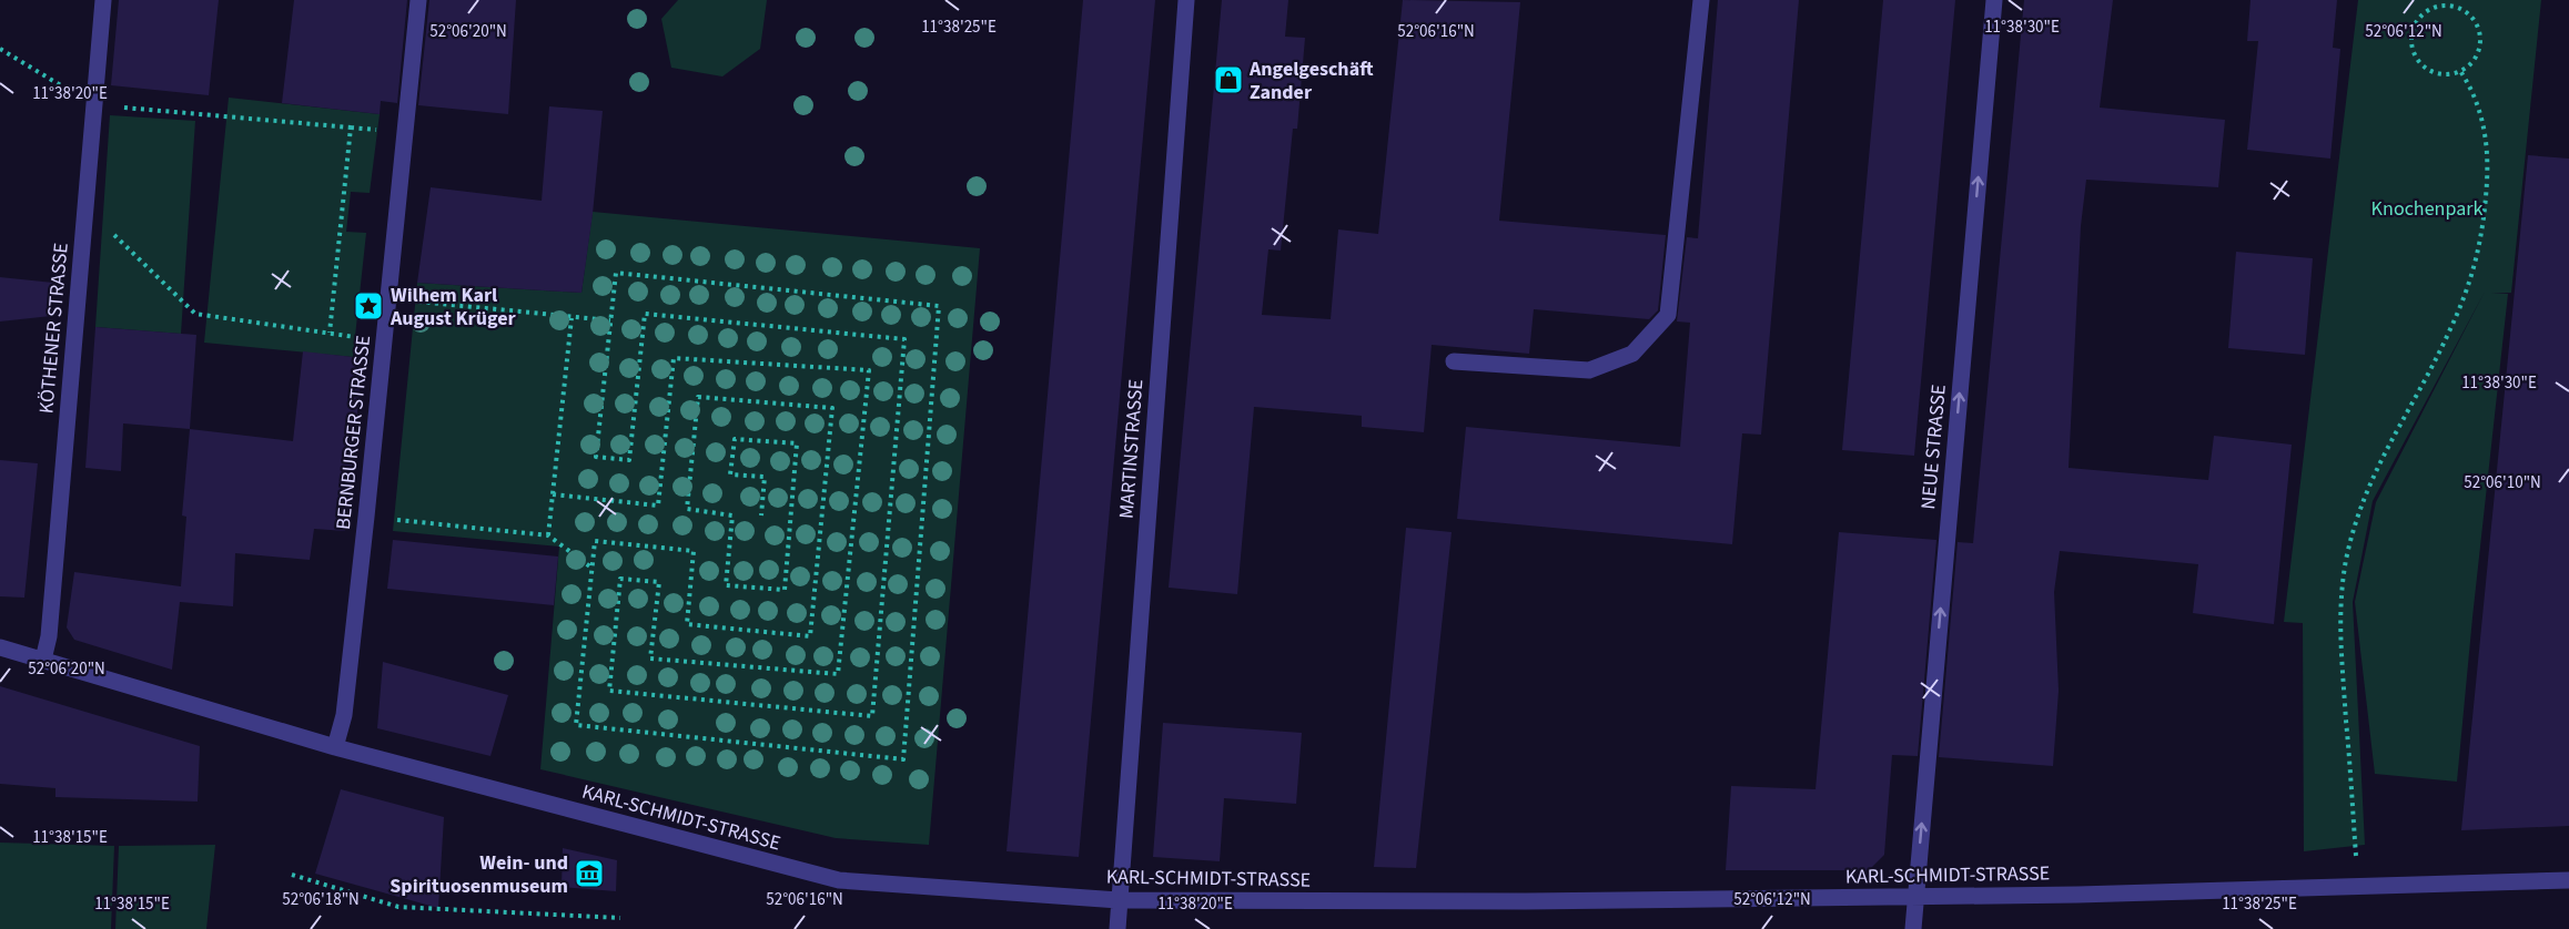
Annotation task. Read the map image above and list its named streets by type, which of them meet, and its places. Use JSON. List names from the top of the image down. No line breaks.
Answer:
{"streets":{"street":["KÖTHENER STRASSE","BERNBURGER STRASSE","NEUE STRASSE","MARTINSTRASSE","KARL-SCHMIDT-STRASSE"]},"crossings":[["KÖTHENER STRASSE","KARL-SCHMIDT-STRASSE"],["BERNBURGER STRASSE","KARL-SCHMIDT-STRASSE"],["NEUE STRASSE","KARL-SCHMIDT-STRASSE"],["MARTINSTRASSE","KARL-SCHMIDT-STRASSE"]],"one_way":["NEUE STRASSE"],"parks":["Knochenpark"],"places":{"shop":["Angelgeschäft Zander"],"place":["Wilhem Karl August Krüger"],"museum":["Wein- und Spirituosenmuseum"]},"coordinates":["11°38'30\"E","11°38'25\"E","52°06'20\"N","52°06'16\"N","52°06'12\"N","11°38'20\"E","52°06'10\"N","11°38'15\"E","52°06'18\"N"]}
